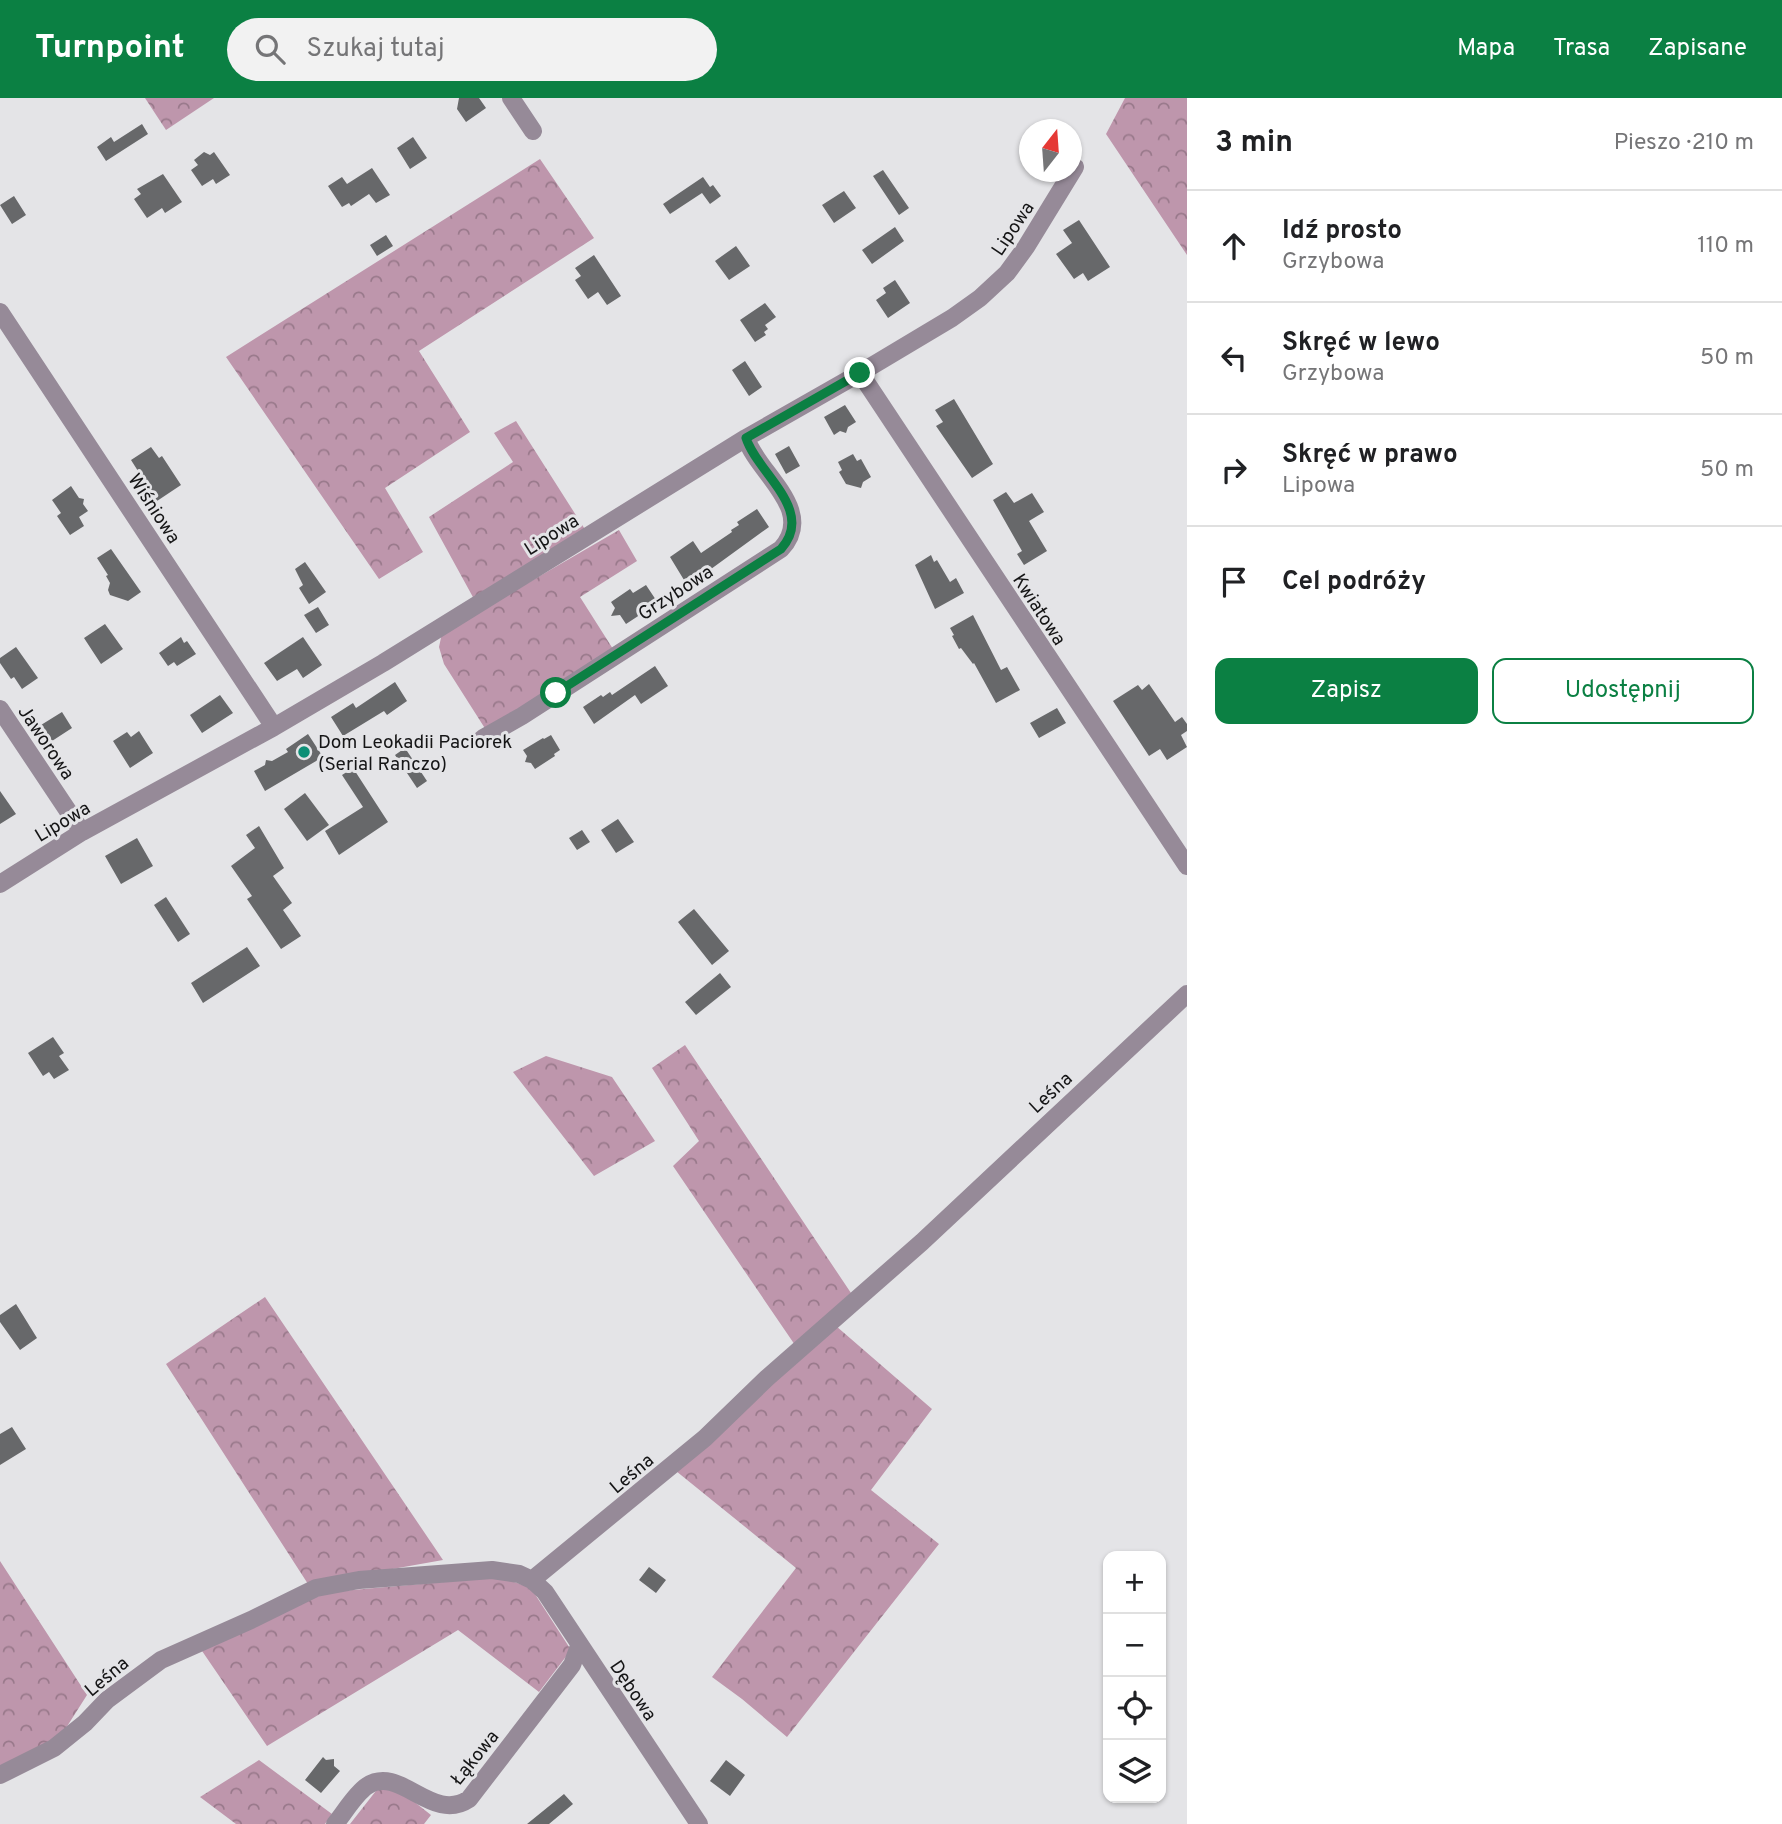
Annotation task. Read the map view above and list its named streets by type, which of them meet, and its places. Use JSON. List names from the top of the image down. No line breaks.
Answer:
{"streets":{"street":["Lipowa","Wiśniowa","Grzybowa","Kwiatowa","Jaworowa","Leśna","Dębowa","Łąkowa"]},"crossings":[["Lipowa","Wiśniowa"],["Lipowa","Grzybowa"],["Lipowa","Kwiatowa"],["Lipowa","Jaworowa"],["Leśna","Dębowa"],["Dębowa","Łąkowa"]],"places":["Dom Leokadii Paciorek (Serial Ranczo)"],"north":"top","page":{"header":"Turnpoint","search":"Szukaj tutaj","nav":["Mapa","Trasa","Zapisane"],"heading":["3 min","Pieszo · 210 m"],"list":[["Idź prosto","Grzybowa","110 m"],["Skręć w lewo","Grzybowa","50 m"],["Skręć w prawo","Lipowa","50 m"],"Cel podróży"],"buttons":["Zapisz","Udostępnij"],"map_buttons":["+","−"]}}
